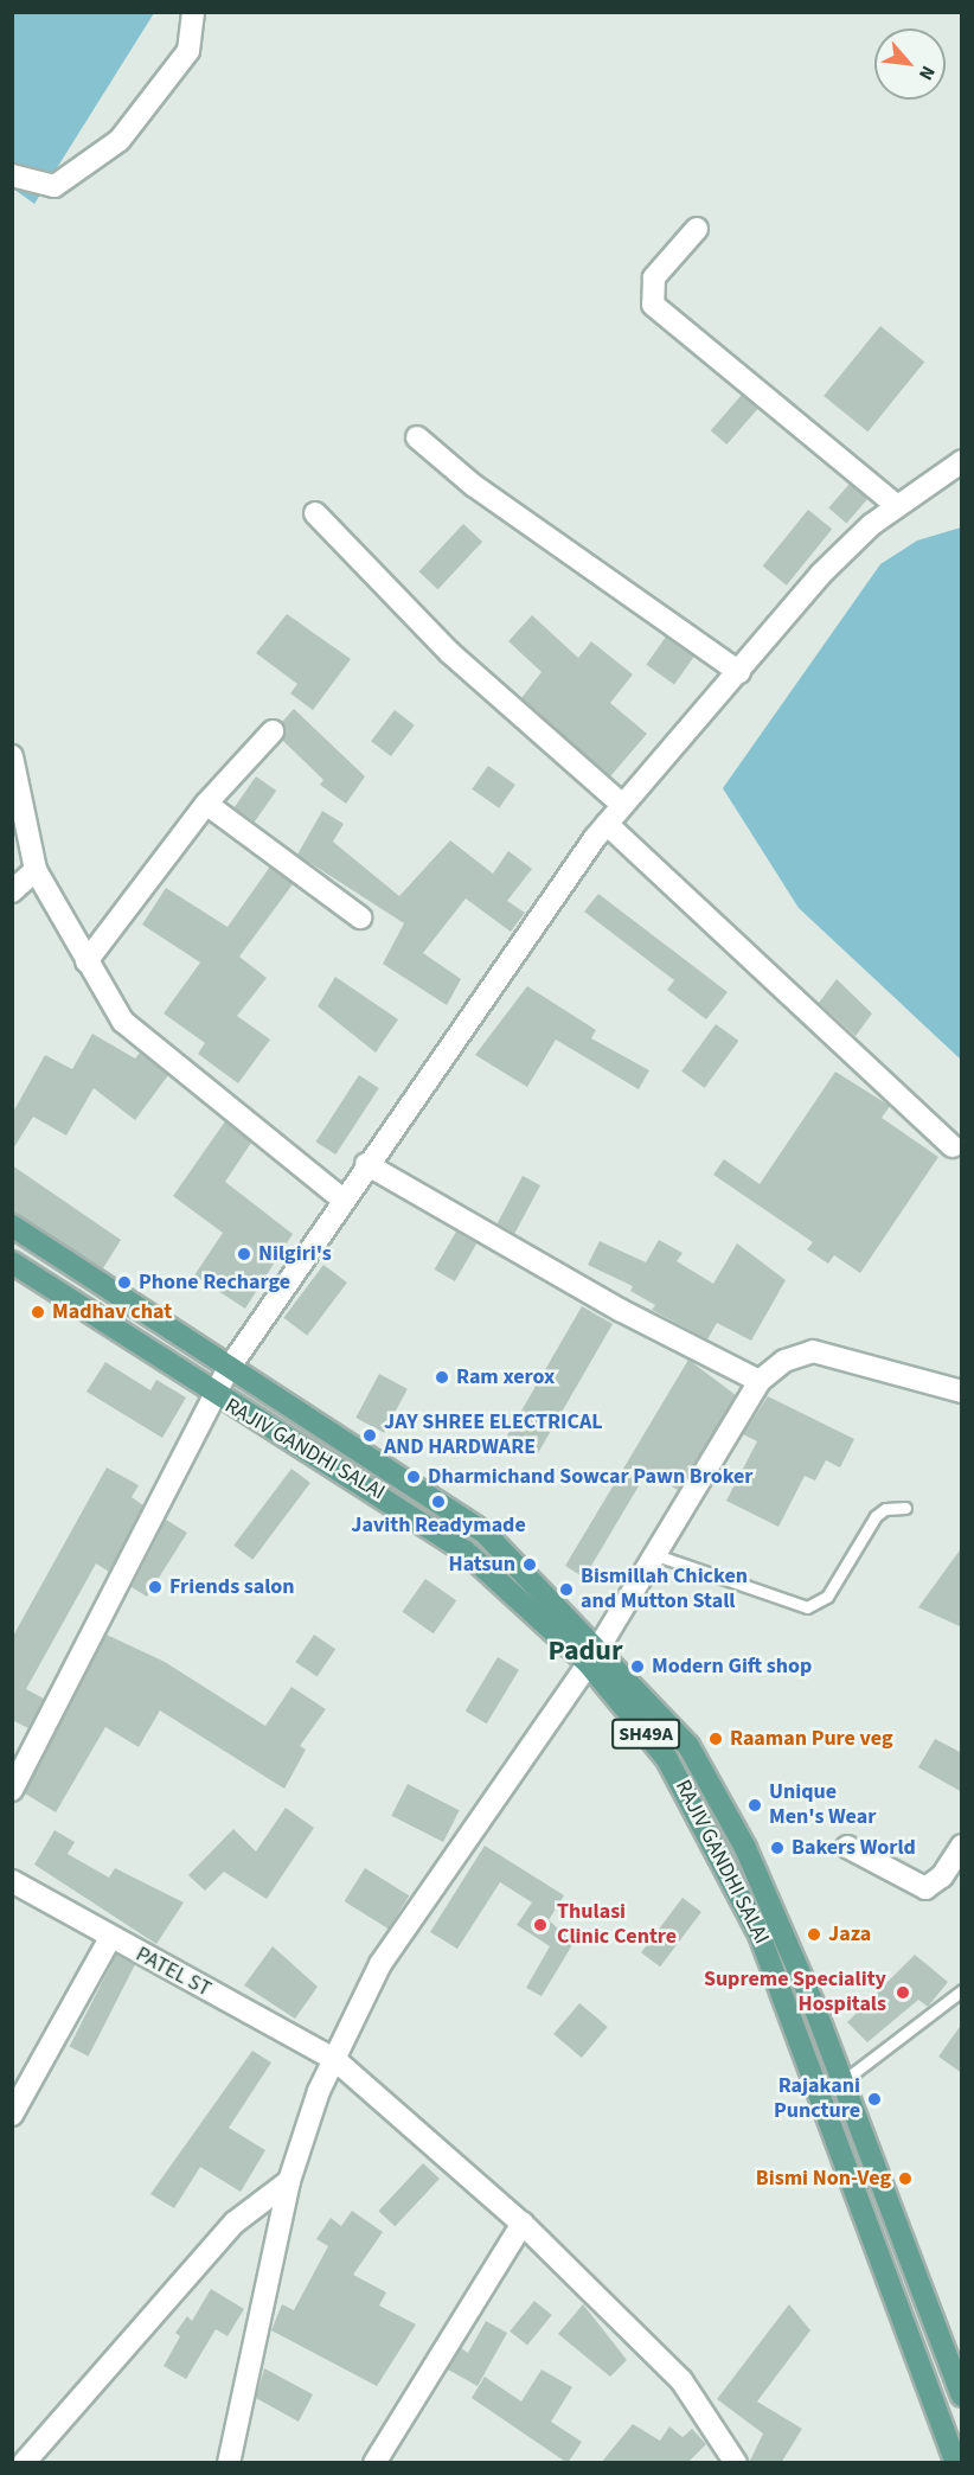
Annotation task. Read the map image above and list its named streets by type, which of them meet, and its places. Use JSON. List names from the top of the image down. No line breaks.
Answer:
{"streets":{"main road":["RAJIV GANDHI SALAI","SH49A"],"street":["PATEL ST"]},"districts":["Padur"],"places":["Nilgiri's","Phone Recharge","Madhav chat","Ram xerox","JAY SHREE ELECTRICAL AND HARDWARE","Dharmichand Sowcar Pawn Broker","Javith Readymade","Hatsun","Friends salon","Bismillah Chicken and Mutton Stall","Modern Gift shop","Raaman Pure veg","Unique Men's Wear","Bakers World","Thulasi Clinic Centre","Jaza","Supreme Speciality Hospitals","Rajakani Puncture","Bismi Non-Veg"],"north":"bottom right"}
